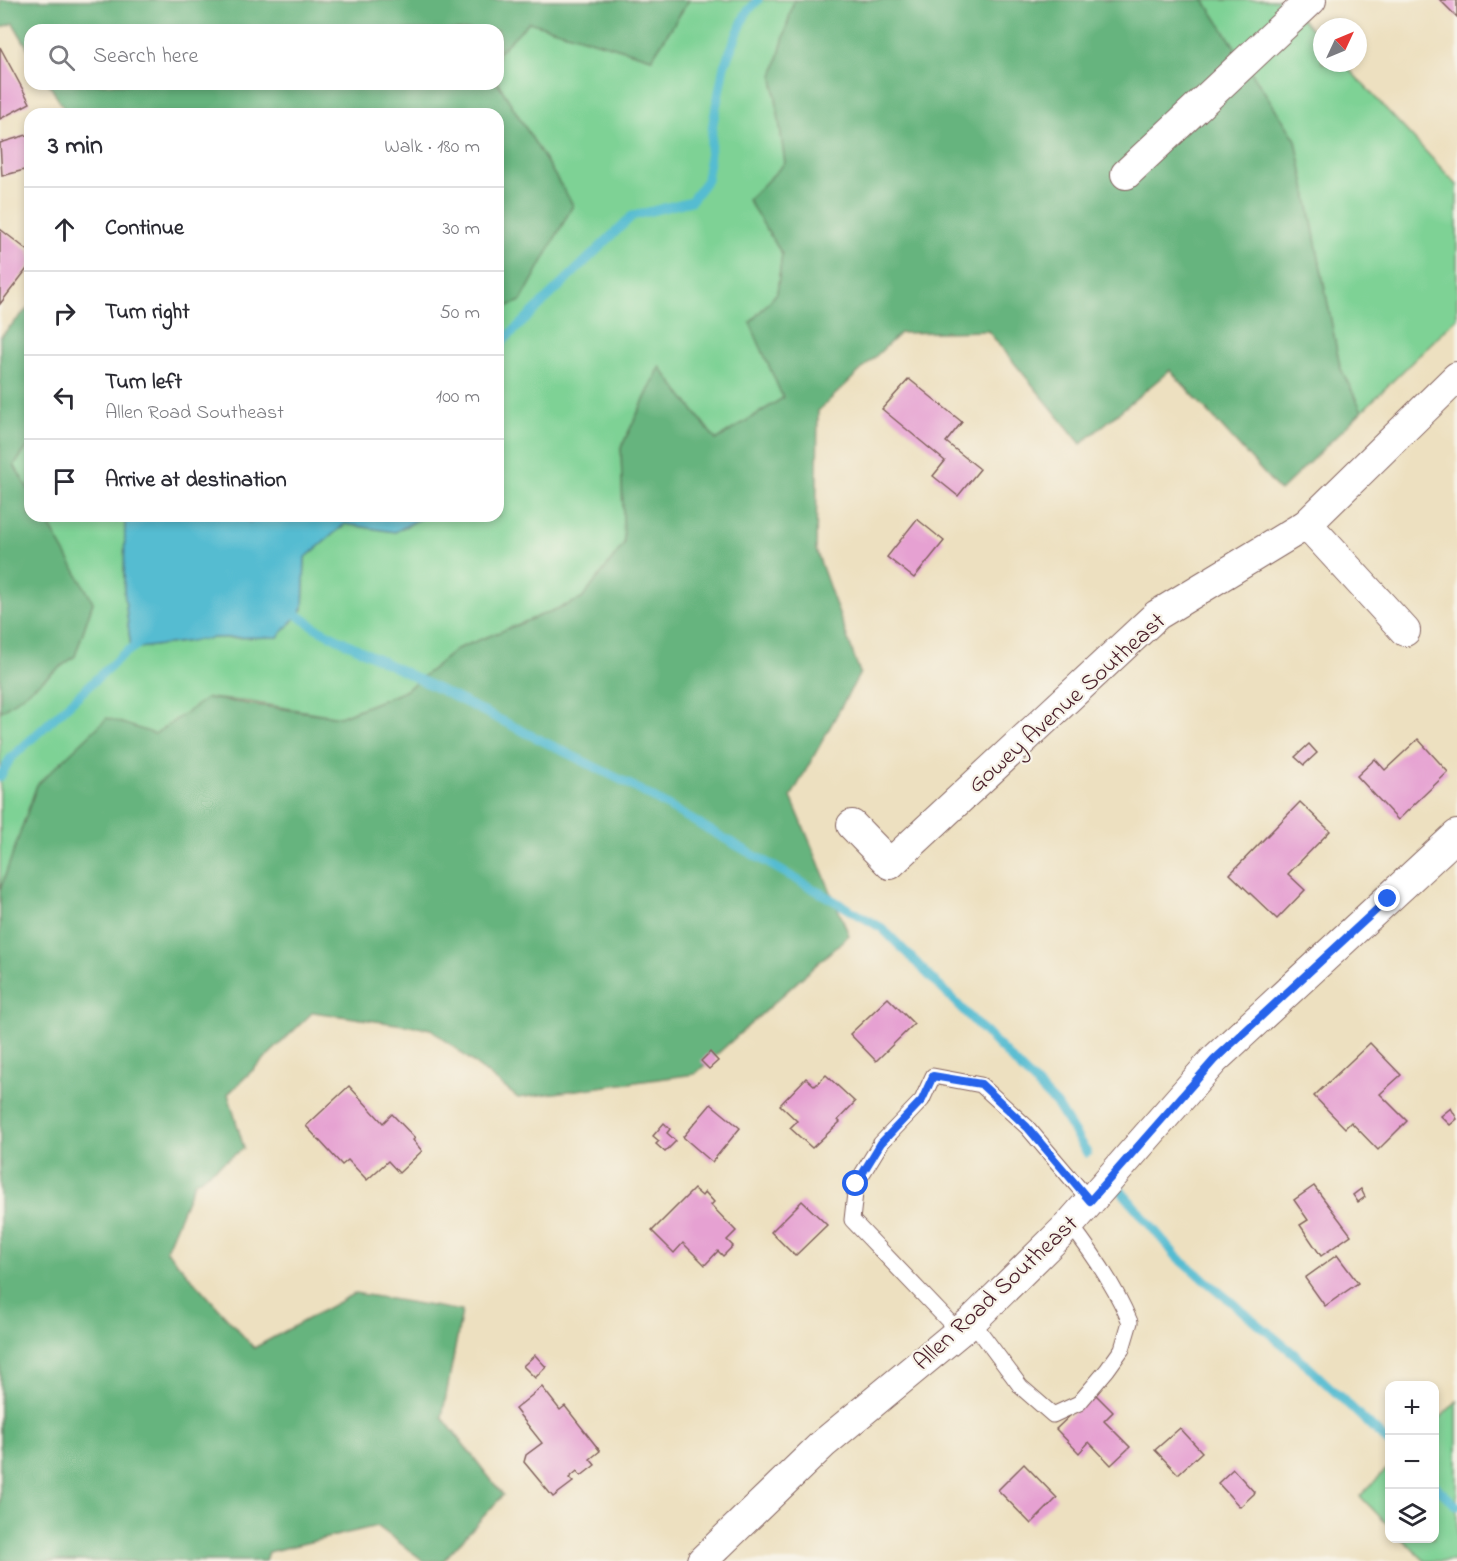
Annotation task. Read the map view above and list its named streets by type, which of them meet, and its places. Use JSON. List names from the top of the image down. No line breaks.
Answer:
{"streets":{"street":["Gowey Avenue Southeast","Allen Road Southeast"]},"north":"top right","page":{"search":"Search here","heading":["3 min","Walk · 180 m"],"list":[["Continue","30 m"],["Turn right","50 m"],["Turn left","Allen Road Southeast","100 m"],"Arrive at destination"],"map_buttons":["+","−"]}}
